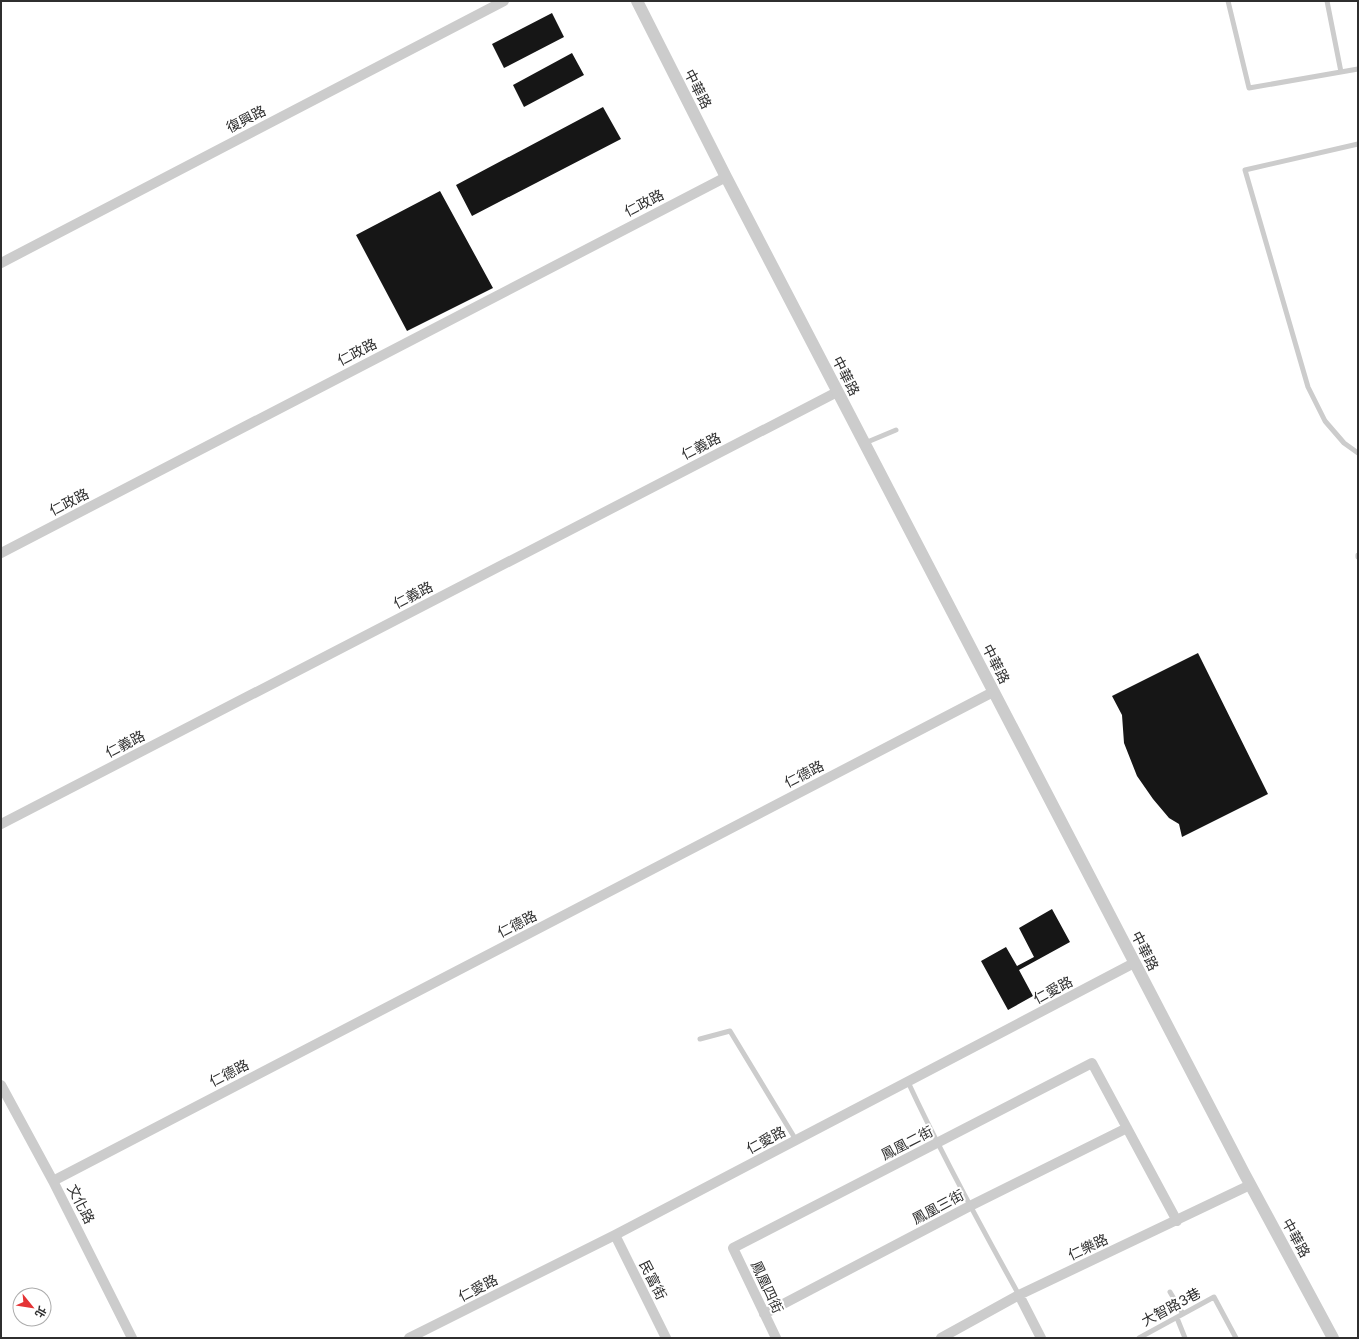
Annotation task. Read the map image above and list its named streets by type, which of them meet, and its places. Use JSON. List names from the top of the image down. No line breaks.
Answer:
{"streets":{"street":["中華路","復興路","仁政路","仁義路","仁德路","仁愛路","鳳凰二街","文化路","鳳凰三街","仁樂路","民富街","鳳凰四街"],"lane":["大智路3巷"]},"crossings":[["中華路","仁政路"],["中華路","仁義路"],["中華路","仁德路"],["中華路","仁愛路"],["中華路","仁樂路"],["仁德路","文化路"],["仁愛路","民富街"],["鳳凰二街","鳳凰三街"],["鳳凰二街","鳳凰四街"],["鳳凰三街","鳳凰四街"]],"north":"bottom right"}
